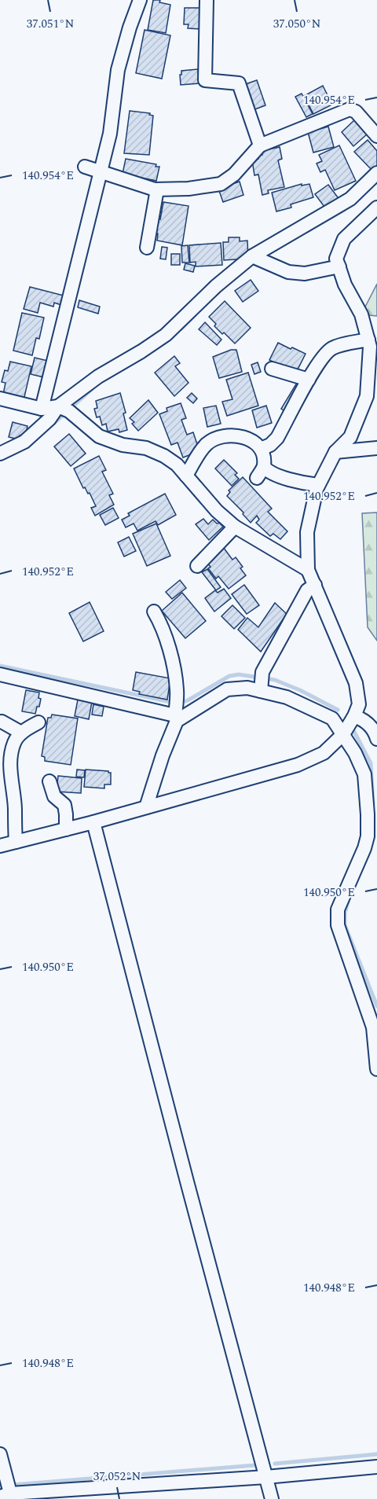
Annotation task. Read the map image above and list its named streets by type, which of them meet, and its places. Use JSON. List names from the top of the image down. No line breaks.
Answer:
{"coordinates":["37.051°N","37.050°N","140.954°E","140.952°E","140.950°E","140.948°E","37.052°N"]}
